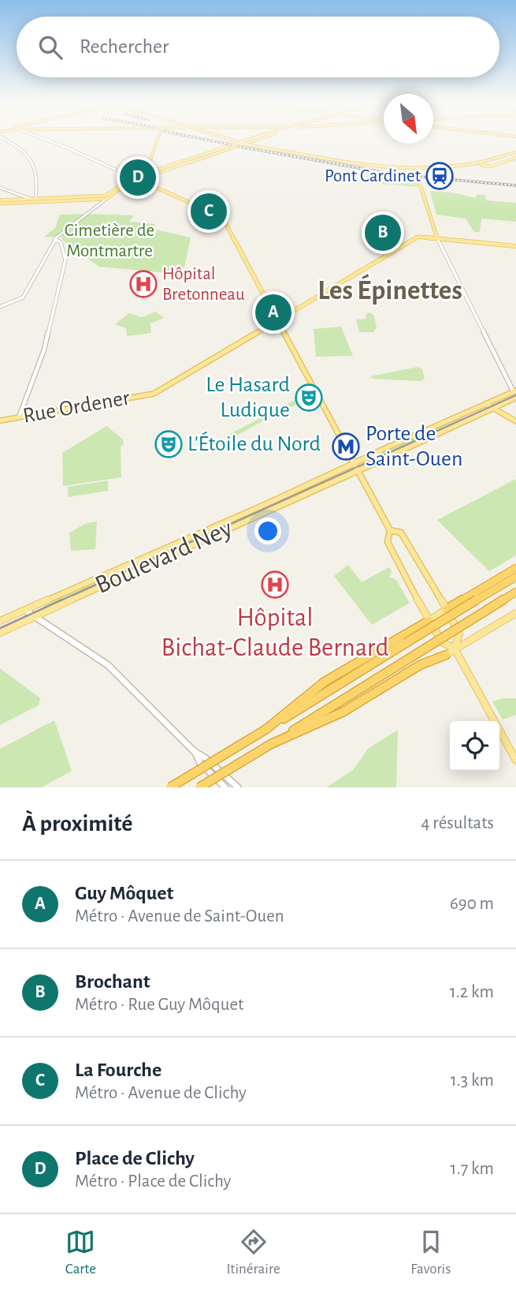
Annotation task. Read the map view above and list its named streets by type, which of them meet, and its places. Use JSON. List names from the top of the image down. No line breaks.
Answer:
{"streets":{"main road":["Rue Ordener","Boulevard Ney"]},"districts":["Les Épinettes"],"parks":["Cimetière de Montmartre"],"places":{"station":["Pont Cardinet"],"hospital":["Hôpital Bretonneau","Hôpital Bichat-Claude Bernard"],"theatre":["Le Hasard Ludique","L'Étoile du Nord"],"metro station":["Porte de Saint-Ouen"]},"north":"bottom right","page":{"search":"Rechercher","pins":["D","C","B","A"],"heading":["À proximité","4 résultats"],"list":[{"mark":"A","name":"Guy Môquet","note":"Métro · Avenue de Saint-Ouen","value":"690 m"},{"mark":"B","name":"Brochant","note":"Métro · Rue Guy Môquet","value":"1.2 km"},{"mark":"C","name":"La Fourche","note":"Métro · Avenue de Clichy","value":"1.3 km"},{"mark":"D","name":"Place de Clichy","note":"Métro · Place de Clichy","value":"1.7 km"}],"nav":["Carte","Itinéraire","Favoris"]}}
